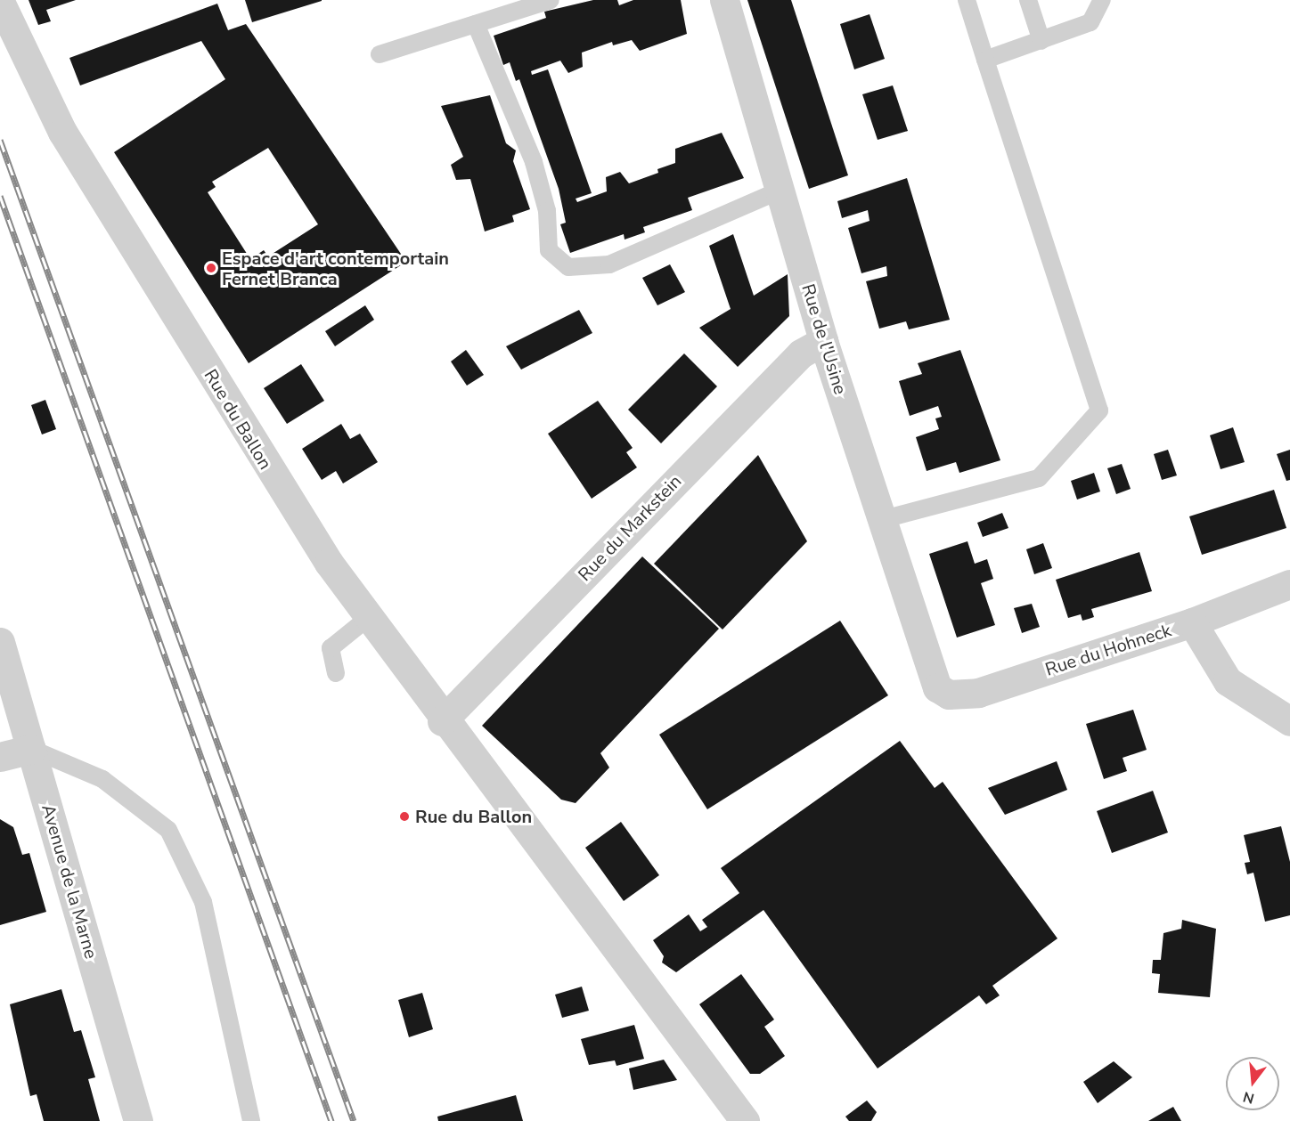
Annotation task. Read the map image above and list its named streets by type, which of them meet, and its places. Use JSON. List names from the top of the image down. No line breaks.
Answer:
{"streets":{"street":["Rue de l'Usine","Rue du Ballon","Rue du Markstein","Rue du Hohneck","Avenue de la Marne"]},"crossings":[["Rue de l'Usine","Rue du Markstein"],["Rue de l'Usine","Rue du Hohneck"],["Rue du Ballon","Rue du Markstein"]],"places":["Espace d'art contemportain Fernet Branca","Rue du Ballon"],"north":"bottom"}
